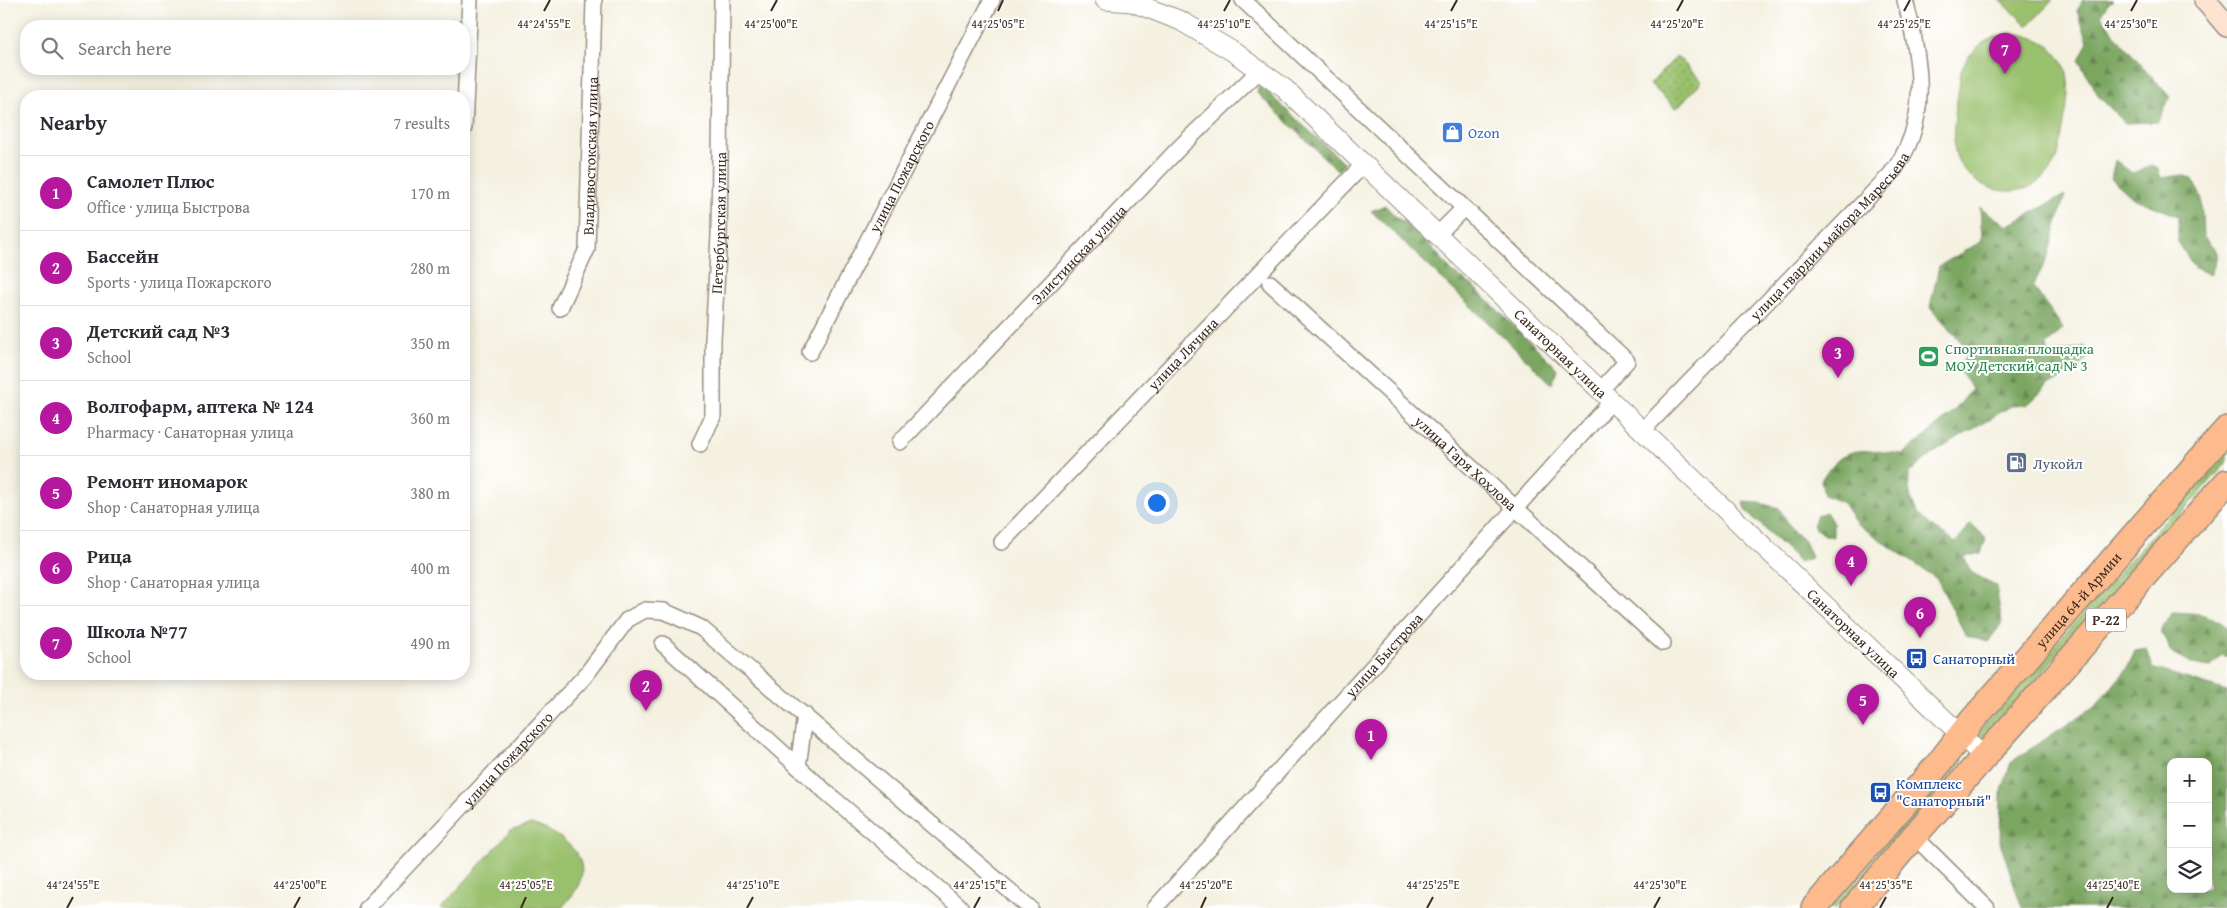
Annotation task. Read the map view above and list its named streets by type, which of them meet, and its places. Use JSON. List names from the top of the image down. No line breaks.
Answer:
{"streets":{"highway":["улица 64-й Армии","Р-22"],"street":["Владивостокская улица","улица Пожарского","Петербургская улица","улица гвардии майора Маресьева","Элистинская улица","улица Лячина","Санаторная улица","улица Гаря Хохлова","улица Быстрова"]},"crossings":[["улица гвардии майора Маресьева","Санаторная улица"],["Элистинская улица","Санаторная улица"],["улица Лячина","Санаторная улица"],["Санаторная улица","улица 64-й Армии"],["Санаторная улица","Р-22"],["Санаторная улица","улица Быстрова"],["улица Гаря Хохлова","улица Быстрова"]],"places":{"shop":["Ozon"],"sports":["Спортивная площадка МОУ Детский сад № 3"],"fuel station":["Лукойл"],"bus stop":["Санаторный","Комплекс \"Санаторный\""]},"page":{"search":"Search here","pins":["7","3","4","6","2","5","1"],"heading":["Nearby","7 results"],"list":[{"mark":"1","name":"Самолет Плюс","note":"Office · улица Быстрова","value":"170 m"},{"mark":"2","name":"Бассейн","note":"Sports · улица Пожарского","value":"280 m"},{"mark":"3","name":"Детский сад №3","note":"School","value":"350 m"},{"mark":"4","name":"Волгофарм, аптека № 124","note":"Pharmacy · Санаторная улица","value":"360 m"},{"mark":"5","name":"Ремонт иномарок","note":"Shop · Санаторная улица","value":"380 m"},{"mark":"6","name":"Рица","note":"Shop · Санаторная улица","value":"400 m"},{"mark":"7","name":"Школа №77","note":"School","value":"490 m"}],"map_buttons":["+","−"]},"coordinates":["44°24'55\"E","44°25'00\"E","44°25'05\"E","44°25'10\"E","44°25'15\"E","44°25'20\"E","44°25'25\"E","44°25'30\"E","44°25'35\"E","44°25'40\"E"]}
